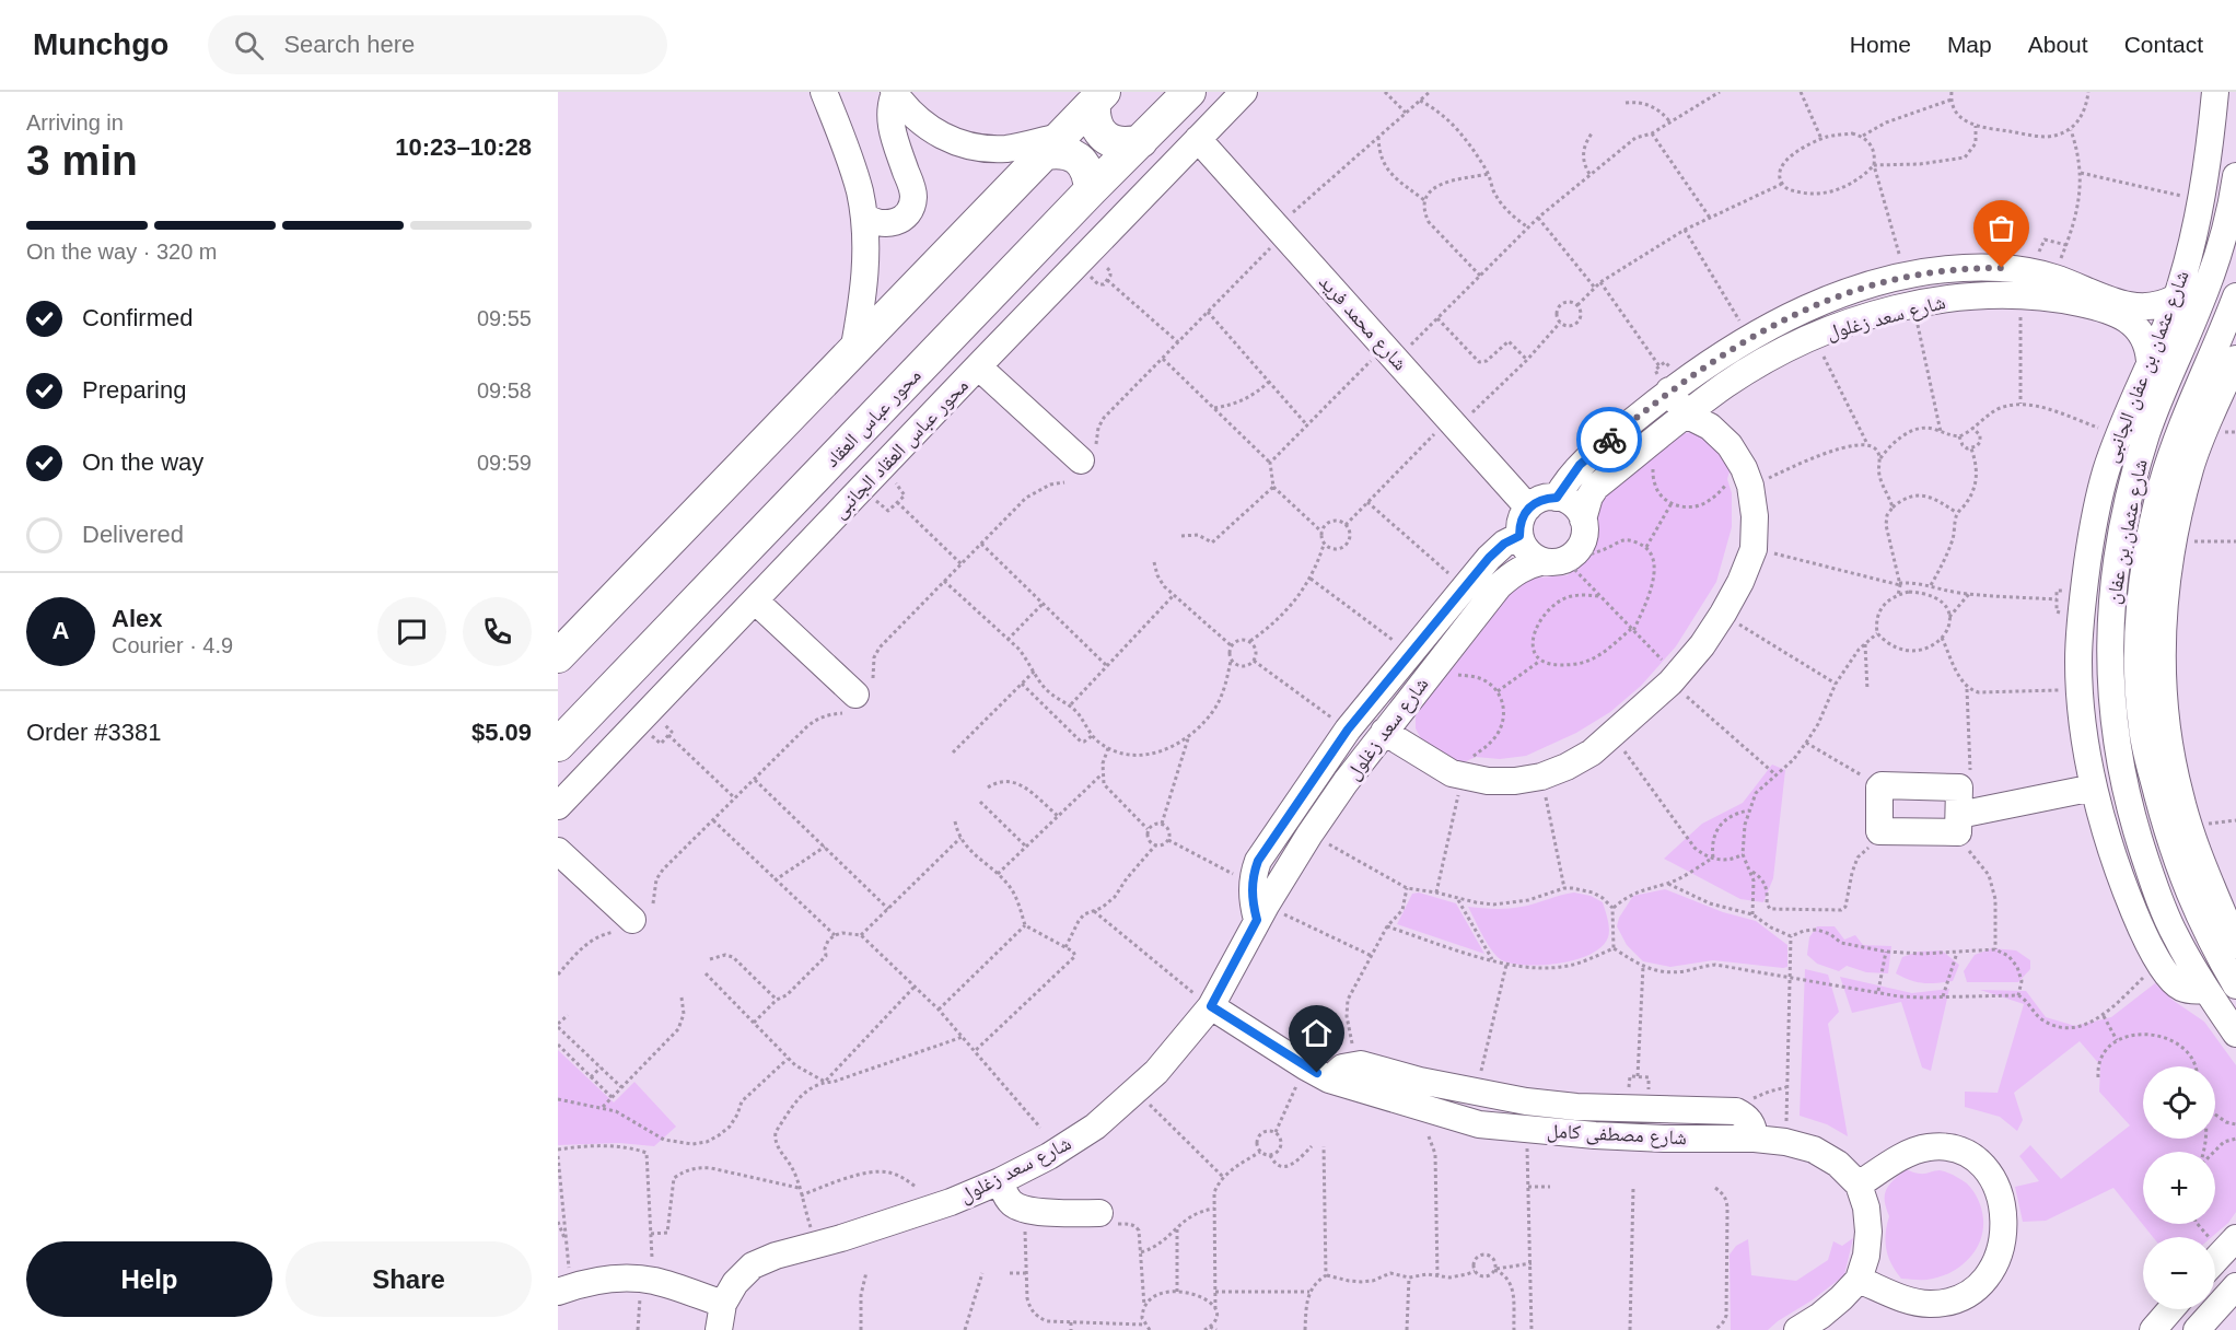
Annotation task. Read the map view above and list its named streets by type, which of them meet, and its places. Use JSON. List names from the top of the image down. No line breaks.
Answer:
{"streets":{"main road":["محور عباس العقاد"],"street":["شارع سعد زغلول","شارع محمد فريد","شارع عثمان بن عفان الجانبى","محور عباس العقاد الجانبى","شارع عثمان بن عفان","شارع مصطفى كامل"]},"crossings":[["شارع سعد زغلول","شارع محمد فريد"],["شارع سعد زغلول","شارع عثمان بن عفان الجانبى"],["شارع سعد زغلول","شارع مصطفى كامل"],["شارع محمد فريد","محور عباس العقاد الجانبى"],["شارع عثمان بن عفان الجانبى","شارع عثمان بن عفان"]],"page":{"header":"Munchgo","search":"Search here","nav":["Home","Map","About","Contact"],"heading":["3 min","Arriving in","10:23–10:28"],"panel":["Alex","Courier · 4.9","Order #3381","$5.09"],"bar":"On the way · 320 m","list":[["Confirmed","09:55"],["Preparing","09:58"],["On the way","09:59"],"Delivered"],"round":"A","map_buttons":["+","−"],"buttons":["Help","Share"]}}
